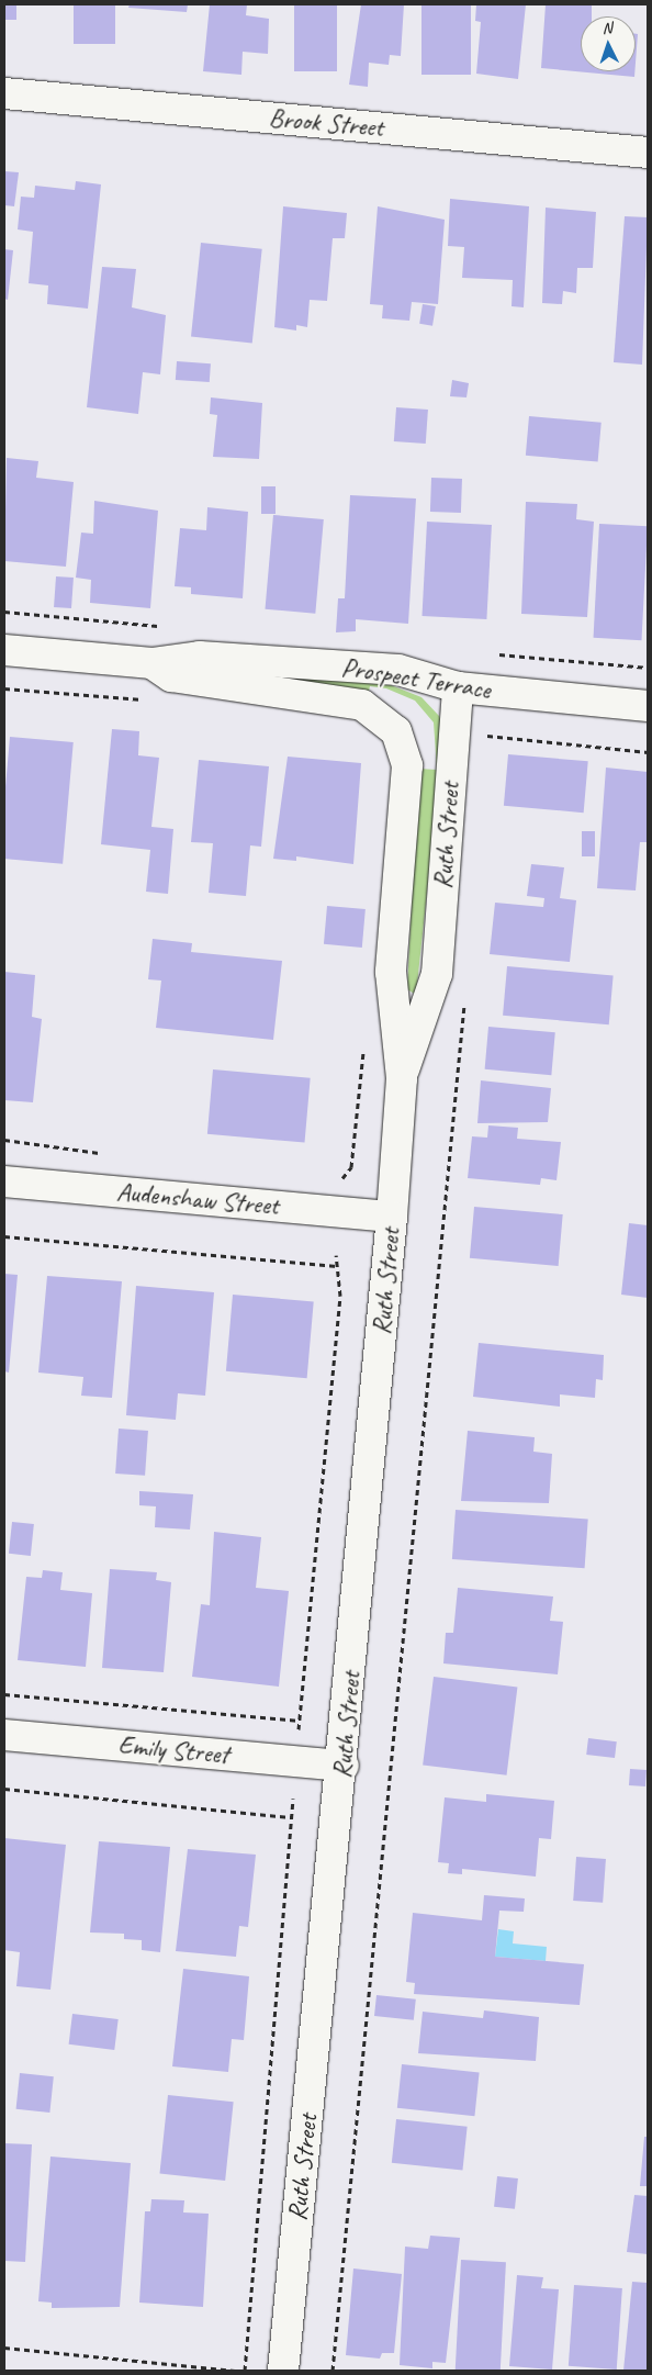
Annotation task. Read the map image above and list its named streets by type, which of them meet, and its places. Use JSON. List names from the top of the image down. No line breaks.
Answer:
{"streets":{"street":["Brook Street","Prospect Terrace","Ruth Street","Audenshaw Street","Emily Street"]},"crossings":[["Prospect Terrace","Ruth Street"],["Ruth Street","Audenshaw Street"],["Ruth Street","Emily Street"]],"north":"top"}
